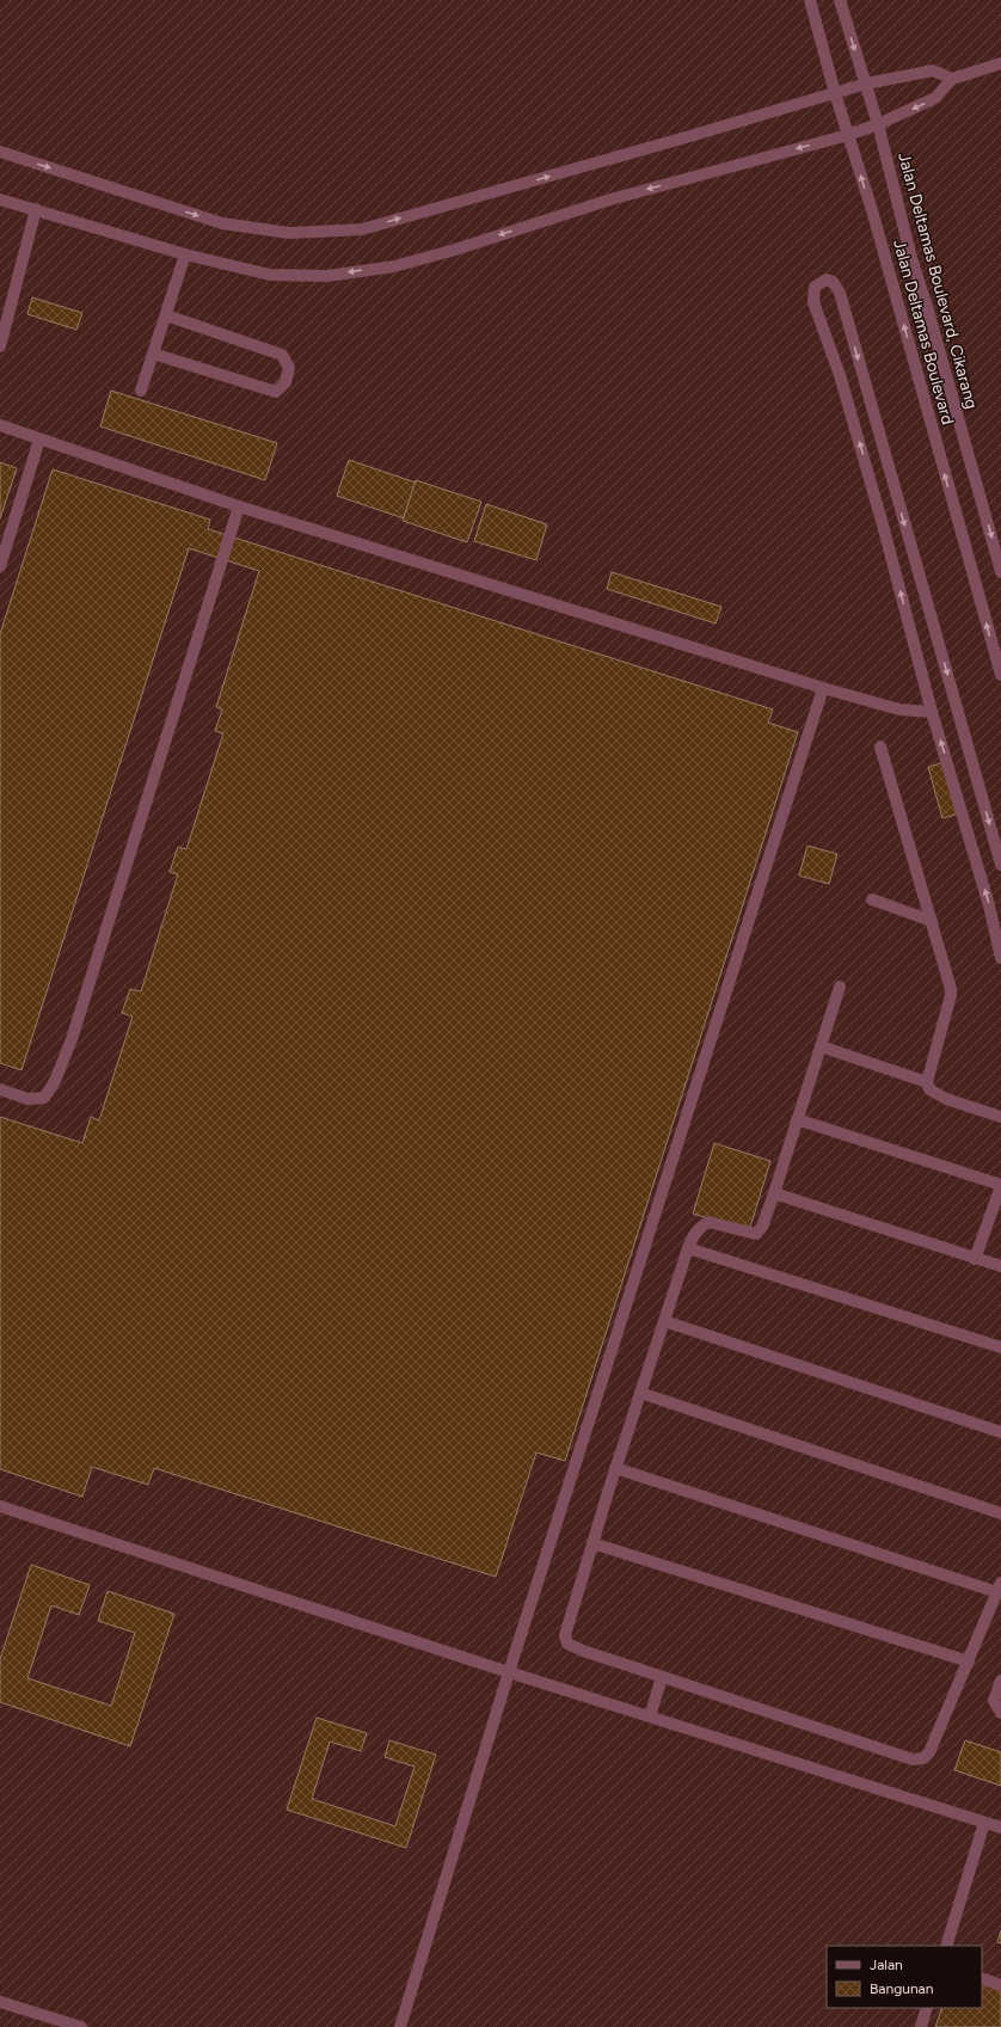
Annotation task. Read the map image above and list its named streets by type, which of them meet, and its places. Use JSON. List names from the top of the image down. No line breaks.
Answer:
{"streets":{"street":["Jalan Deltamas Boulevard, Cikarang","Jalan Deltamas Boulevard"]},"one_way":["Jalan Deltamas Boulevard, Cikarang","Jalan Deltamas Boulevard"],"legend":["Jalan","Bangunan"]}
